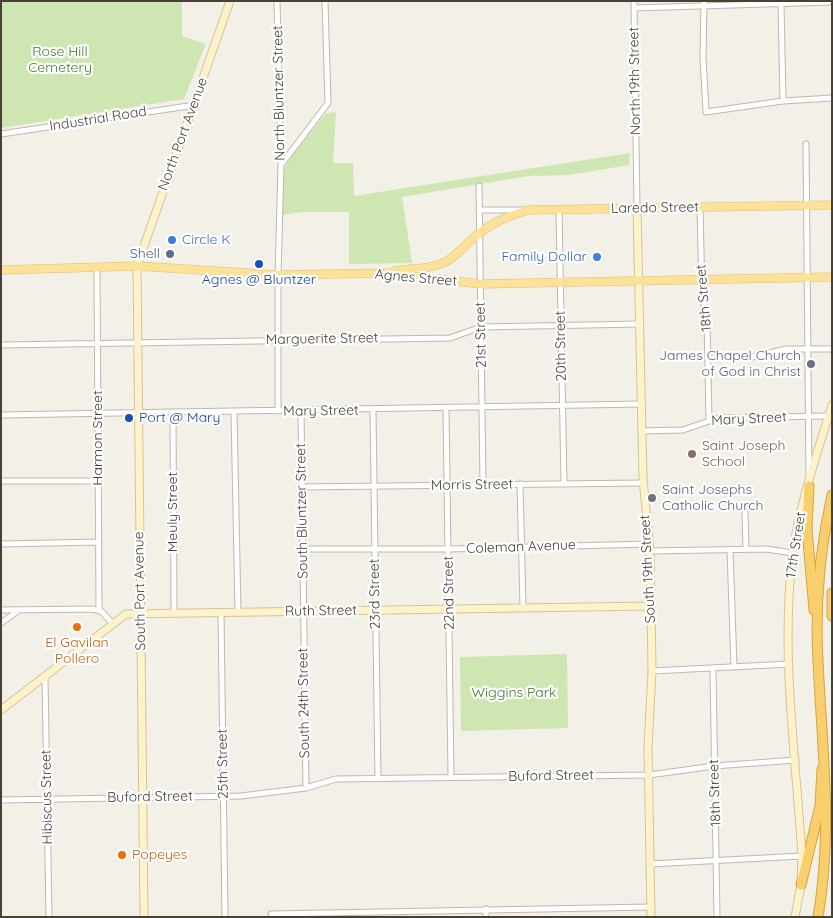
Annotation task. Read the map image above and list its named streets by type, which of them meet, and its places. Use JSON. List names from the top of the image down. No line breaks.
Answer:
{"streets":{"main road":["North Port Avenue","Laredo Street","Agnes Street","17th Street","South 19th Street","South Port Avenue","Ruth Street"],"street":["North 19th Street","North Bluntzer Street","Industrial Road","18th Street","21st Street","Marguerite Street","20th Street","Mary Street","Harmon Street","Morris Street","South Bluntzer Street","Meuly Street","Coleman Avenue","22nd Street","23rd Street","South 24th Street","25th Street","Buford Street","Hibiscus Street"]},"crossings":[["North 19th Street","South 19th Street"],["North Bluntzer Street","Agnes Street"],["Industrial Road","North Port Avenue"],["North Port Avenue","Agnes Street"],["North Port Avenue","South Port Avenue"],["Laredo Street","18th Street"],["Laredo Street","21st Street"],["Laredo Street","20th Street"],["Laredo Street","17th Street"],["Laredo Street","South 19th Street"],["Agnes Street","18th Street"],["Agnes Street","21st Street"],["Agnes Street","20th Street"],["Agnes Street","Harmon Street"],["Agnes Street","17th Street"],["Agnes Street","South 19th Street"],["Agnes Street","South Port Avenue"],["18th Street","Mary Street"],["18th Street","Buford Street"],["21st Street","Marguerite Street"],["21st Street","Mary Street"],["21st Street","Morris Street"],["Marguerite Street","20th Street"],["Marguerite Street","Harmon Street"],["Marguerite Street","South 19th Street"],["Marguerite Street","South Port Avenue"],["20th Street","Mary Street"],["20th Street","Morris Street"],["Mary Street","Harmon Street"],["Mary Street","South Bluntzer Street"],["Mary Street","Meuly Street"],["Mary Street","17th Street"],["Mary Street","South 19th Street"],["Mary Street","South Port Avenue"],["Mary Street","22nd Street"],["Mary Street","23rd Street"],["Morris Street","South Bluntzer Street"],["Morris Street","South 19th Street"],["Morris Street","22nd Street"],["Morris Street","23rd Street"],["South Bluntzer Street","Coleman Avenue"],["South Bluntzer Street","Ruth Street"],["South Bluntzer Street","South 24th Street"],["Meuly Street","Ruth Street"],["17th Street","Coleman Avenue"],["17th Street","Buford Street"],["Coleman Avenue","South 19th Street"],["Coleman Avenue","22nd Street"],["Coleman Avenue","23rd Street"],["South 19th Street","Ruth Street"],["South 19th Street","Buford Street"],["South Port Avenue","Ruth Street"],["South Port Avenue","Buford Street"],["22nd Street","Ruth Street"],["22nd Street","Buford Street"],["23rd Street","Ruth Street"],["23rd Street","Buford Street"],["Ruth Street","South 24th Street"],["Ruth Street","25th Street"],["Ruth Street","Hibiscus Street"],["South 24th Street","Buford Street"],["25th Street","Buford Street"],["Buford Street","Hibiscus Street"]],"parks":["Rose Hill Cemetery","Wiggins Park"],"places":["Circle K","Shell","Family Dollar","Agnes @ Bluntzer","James Chapel Church of God in Christ","Port @ Mary","Saint Joseph School","Saint Josephs Catholic Church","El Gavilan Pollero","Popeyes"]}
